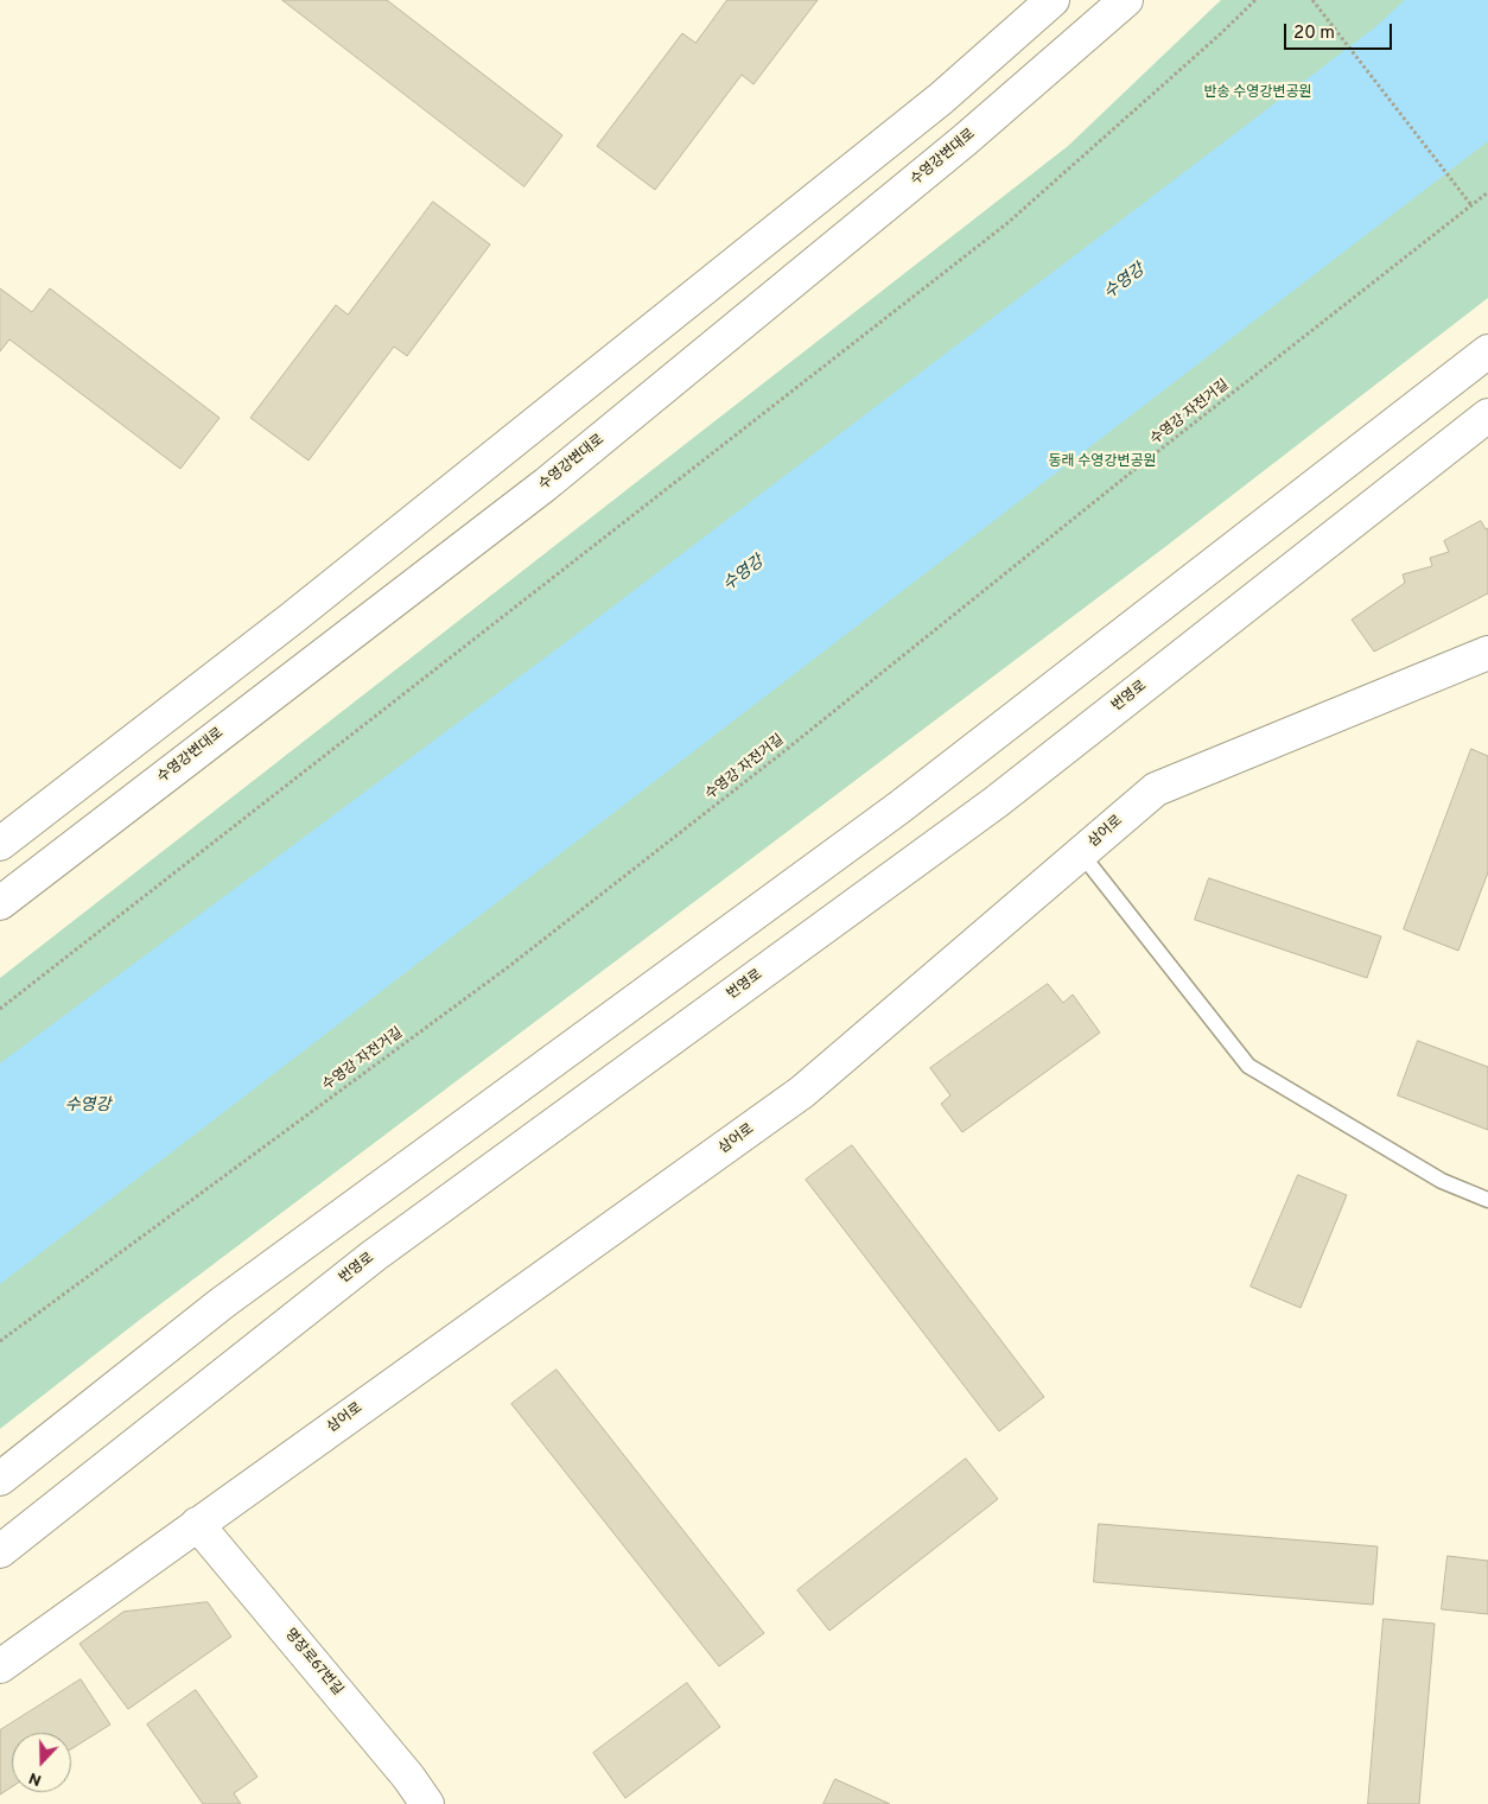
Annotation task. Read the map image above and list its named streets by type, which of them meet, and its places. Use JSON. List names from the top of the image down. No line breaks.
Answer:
{"streets":{"main road":["수영강변대로","번영로","삼어로","명장로67번길"],"path":["수영강 자전거길"]},"crossings":[["삼어로","명장로67번길"]],"water":["수영강"],"parks":["반송 수영강변공원","동래 수영강변공원"],"scale_bar":"20 m","north":"bottom"}
